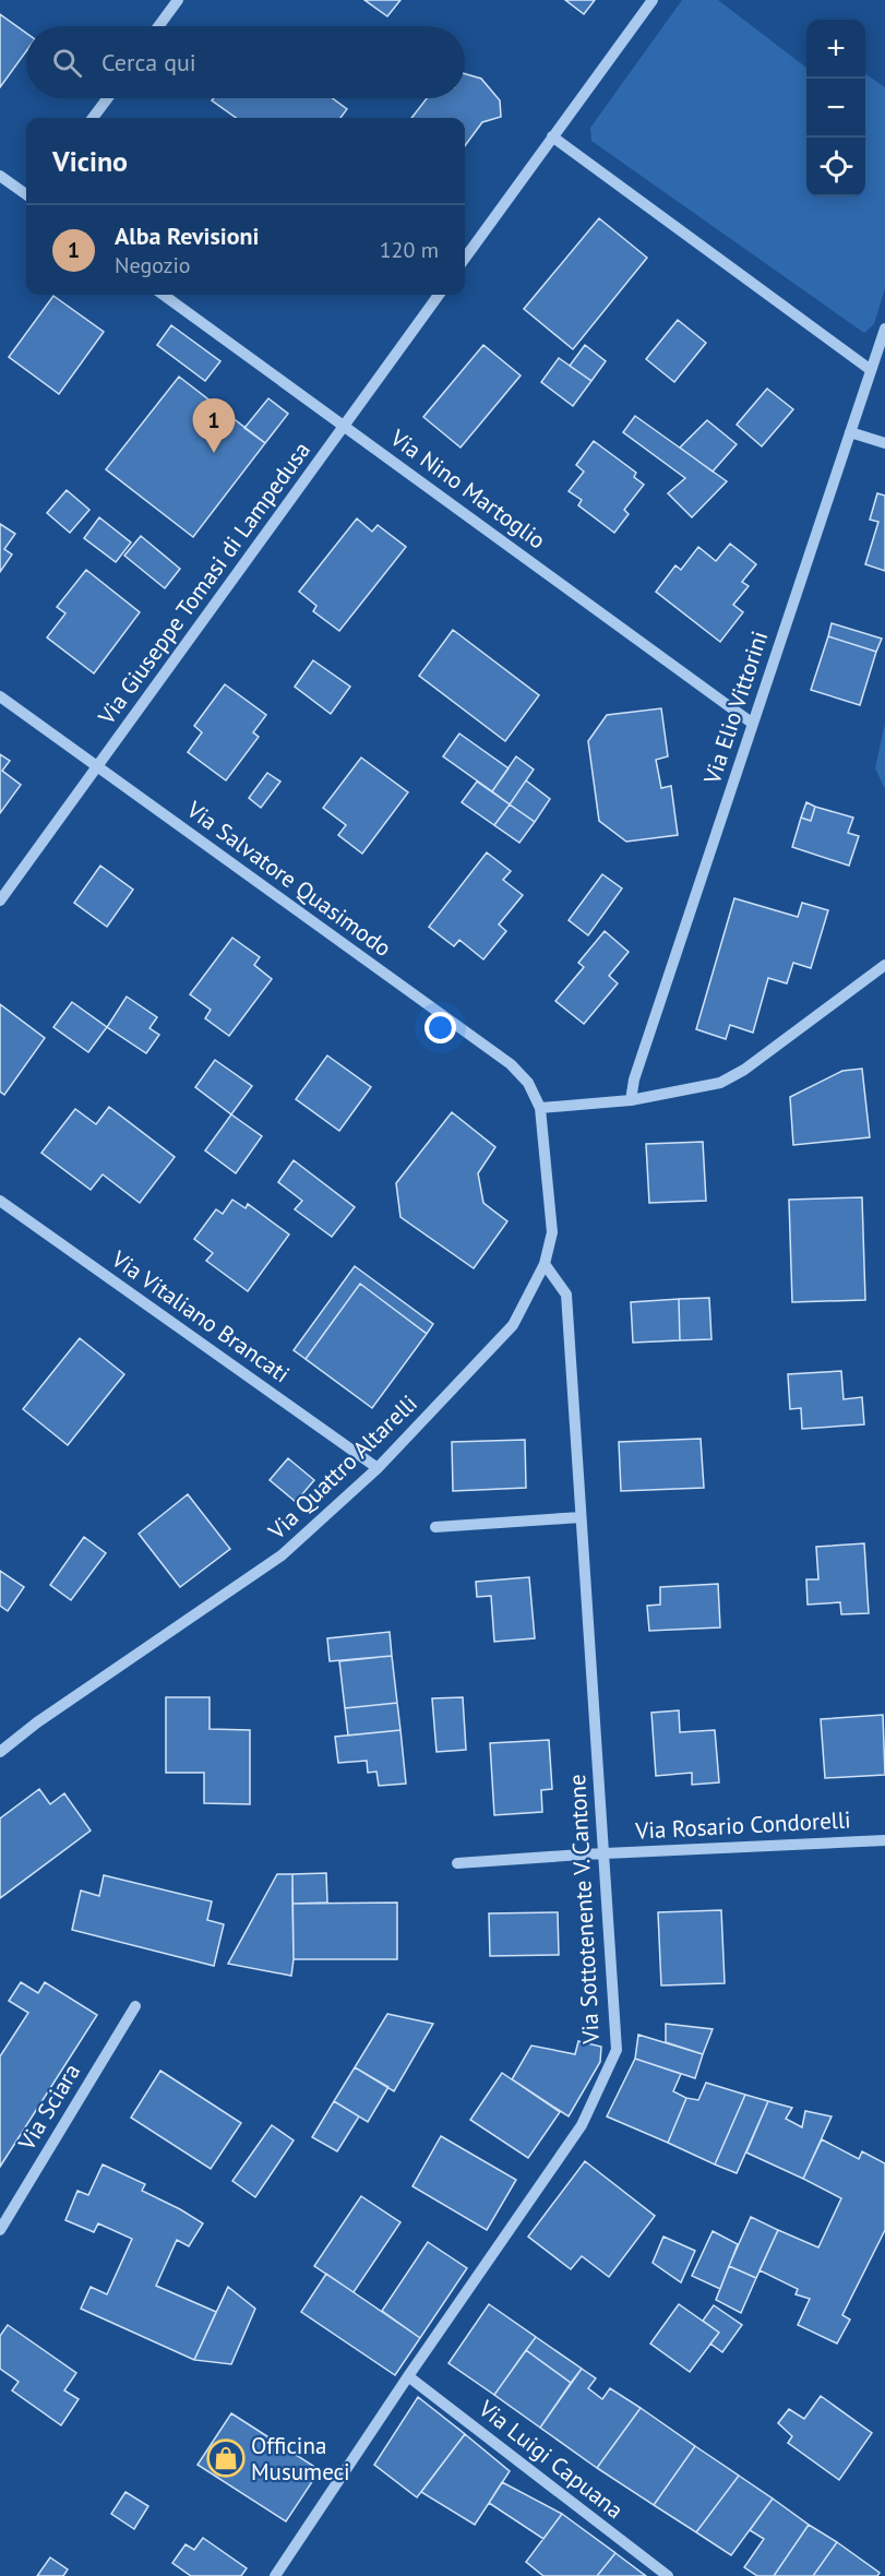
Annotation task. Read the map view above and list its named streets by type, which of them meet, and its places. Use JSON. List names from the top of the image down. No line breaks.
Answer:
{"streets":{"street":["Via Nino Martoglio","Via Giuseppe Tomasi di Lampedusa","Via Elio Vittorini","Via Salvatore Quasimodo","Via Vitaliano Brancati","Via Quattro Altarelli","Via Rosario Condorelli","Via Sottotenente V. Cantone","Via Sciara","Via Luigi Capuana"]},"crossings":[["Via Nino Martoglio","Via Giuseppe Tomasi di Lampedusa"],["Via Nino Martoglio","Via Elio Vittorini"],["Via Giuseppe Tomasi di Lampedusa","Via Salvatore Quasimodo"],["Via Salvatore Quasimodo","Via Quattro Altarelli"],["Via Vitaliano Brancati","Via Quattro Altarelli"],["Via Quattro Altarelli","Via Sottotenente V. Cantone"],["Via Rosario Condorelli","Via Sottotenente V. Cantone"],["Via Sottotenente V. Cantone","Via Luigi Capuana"]],"places":{"shop":["Officina Musumeci"]},"page":{"map_buttons":["+","−"],"search":"Cerca qui","heading":"Vicino","list":[{"mark":"1","name":"Alba Revisioni","note":"Negozio","value":"120 m"}],"pins":"1"}}
